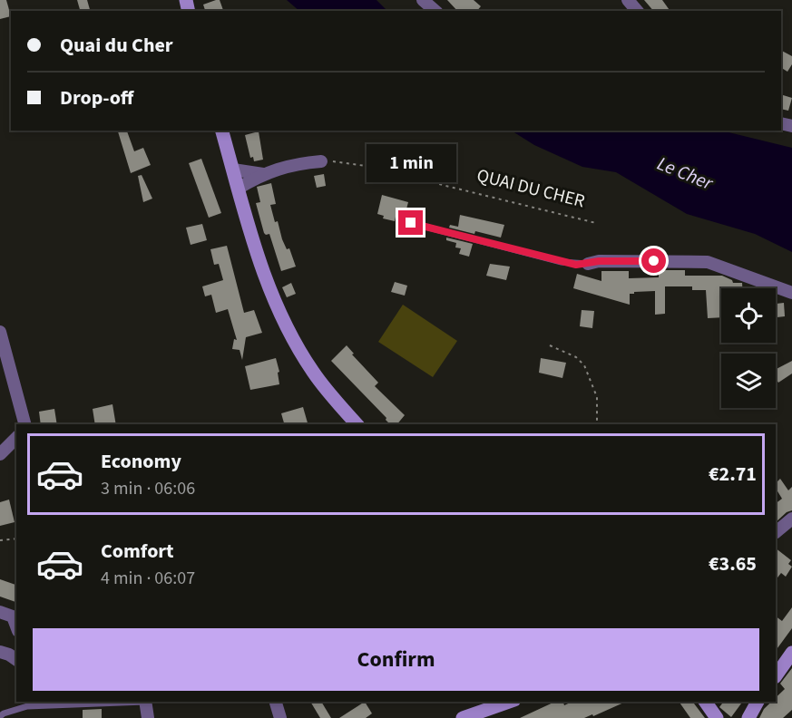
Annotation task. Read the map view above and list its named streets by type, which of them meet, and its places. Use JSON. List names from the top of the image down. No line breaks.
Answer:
{"streets":{"path":["QUAI DU CHER"]},"water":["Le Cher"],"page":{"banner":["Quai du Cher","Drop-off"],"bubble":"1 min","list":[{"name":"Economy","note":"3 min · 06:06","value":"€2.71"},{"name":"Comfort","note":"4 min · 06:07","value":"€3.65"}],"buttons":"Confirm"}}
